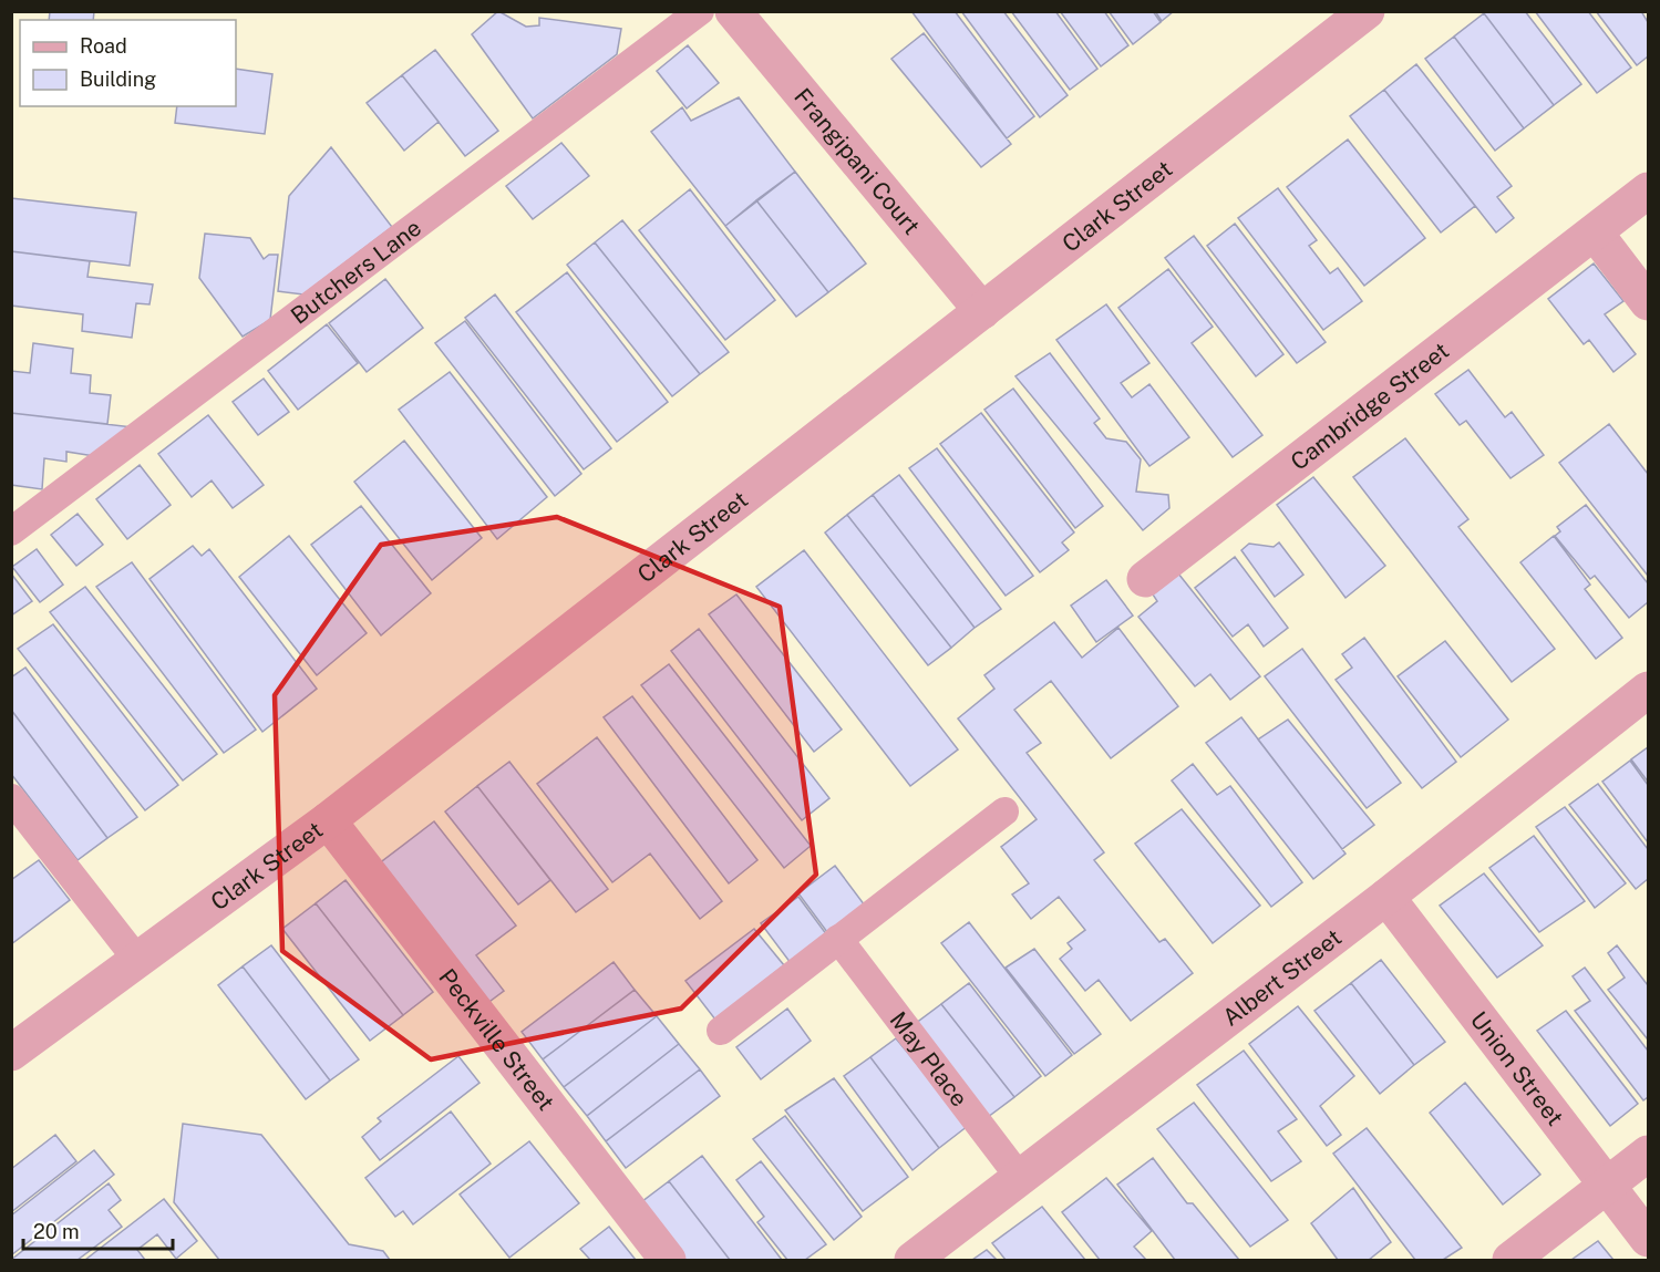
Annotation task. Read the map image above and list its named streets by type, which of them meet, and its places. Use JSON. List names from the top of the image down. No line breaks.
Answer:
{"streets":{"street":["Frangipani Court","Clark Street","Cambridge Street","Albert Street","Peckville Street","Union Street"],"lane":["Butchers Lane","May Place"]},"crossings":[["Frangipani Court","Clark Street"],["Clark Street","Peckville Street"],["Albert Street","May Place"],["Albert Street","Union Street"]],"legend":["Road","Building"],"scale_bar":"20 m"}
